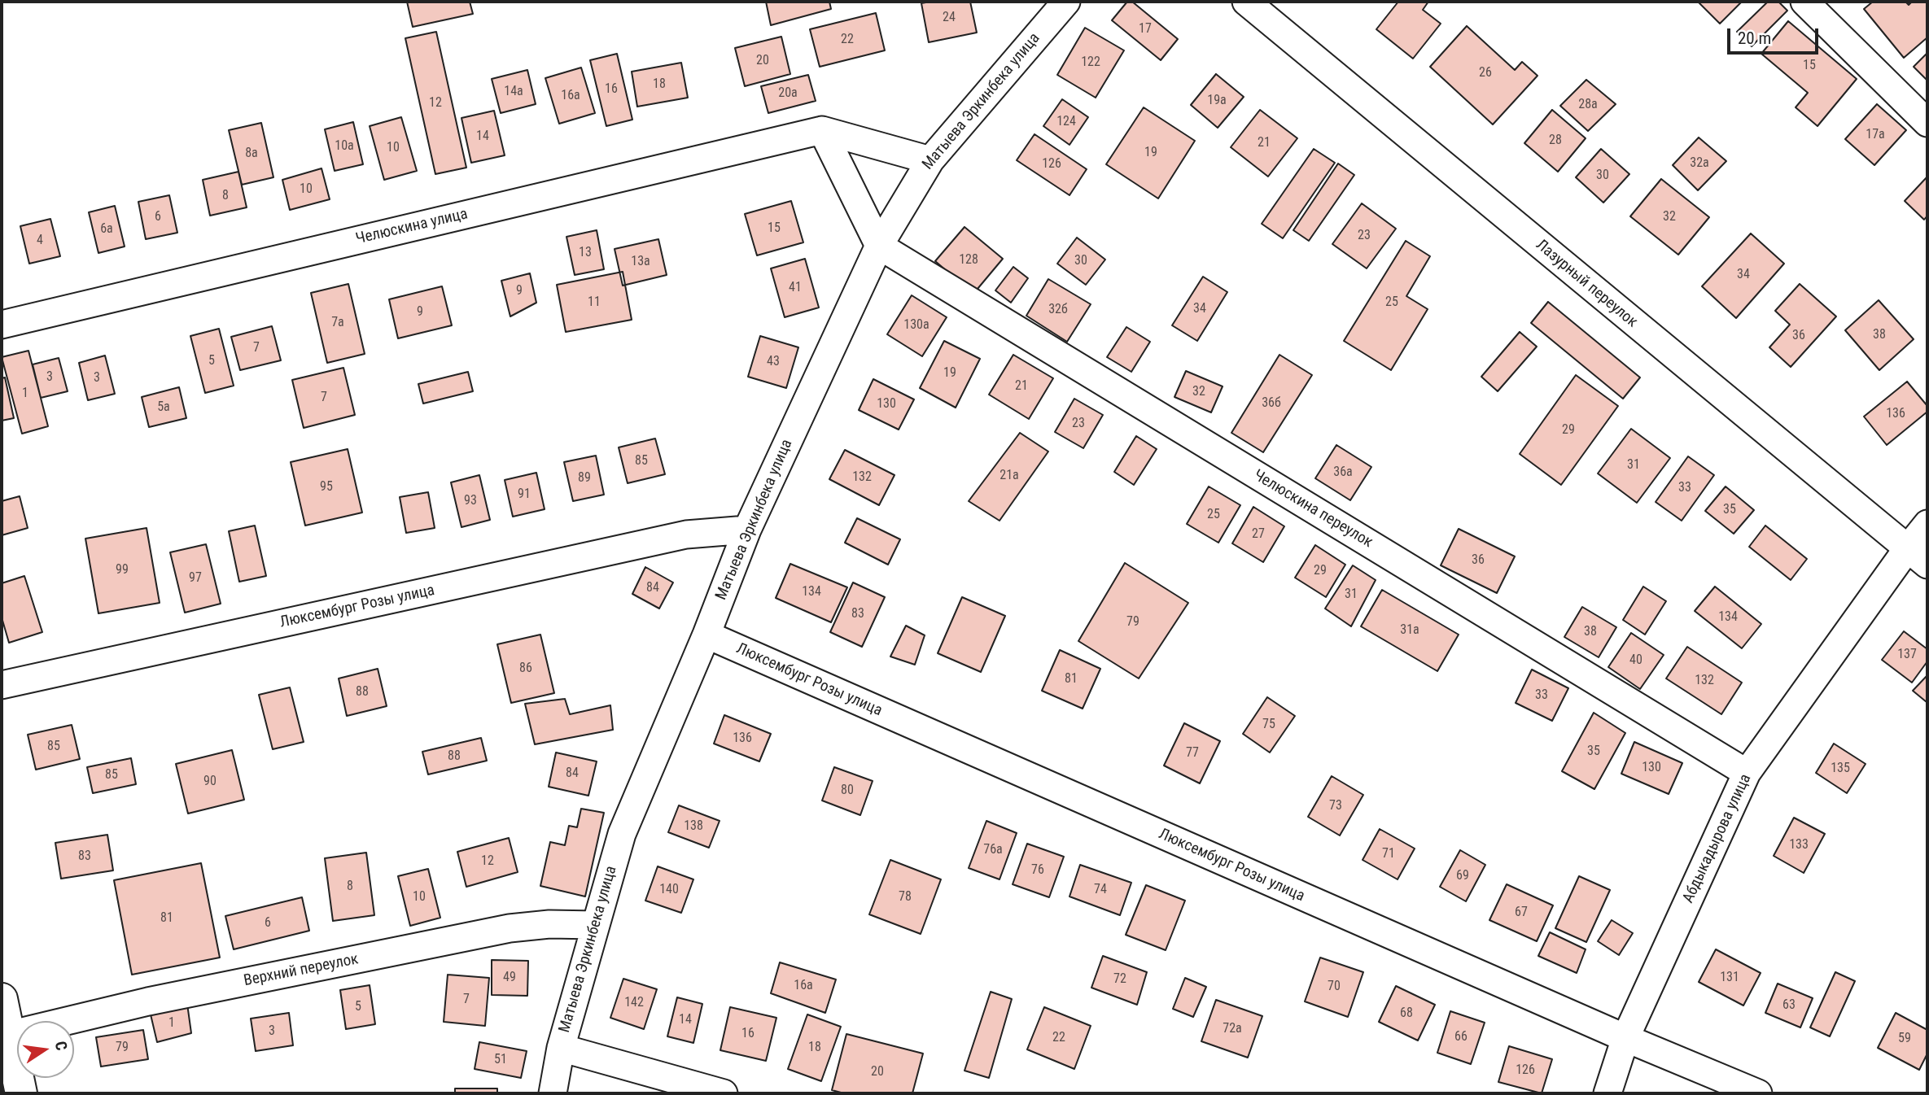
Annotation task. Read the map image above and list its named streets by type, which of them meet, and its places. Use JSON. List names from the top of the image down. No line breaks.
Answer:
{"streets":{"street":["Матыева Эркинбека улица","Челюскина улица","Лазурный переулок","Челюскина переулок","Люксембург Розы улица","Абдыкадырова улица","Верхний переулок"]},"crossings":[["Матыева Эркинбека улица","Челюскина улица"],["Матыева Эркинбека улица","Челюскина переулок"],["Матыева Эркинбека улица","Люксембург Розы улица"],["Матыева Эркинбека улица","Верхний переулок"],["Лазурный переулок","Абдыкадырова улица"],["Челюскина переулок","Абдыкадырова улица"],["Люксембург Розы улица","Абдыкадырова улица"]],"house_numbers":["24","17","22","20","122","15","26","18","16","14a","20a","16a","19a","12","28a","124","17a","14","28","21","10a","10","19","8a","32a","126","30","10","8","6","32","15","6a","23","4","13","128","30","13a","34","41","9","11","25","34","32б","9","7a","130a","38","36","7","5","43","19","3","3","21","32","1","7","36б","130","5a","136","23","29","85","31","36а","21a","132","89","95","33","91","93","35","25","27","36","99","29","97","84","134","31","83","134","79","31a","38","137","40","86","81","132","88","33","75","136","85","35","77","88","130","135","84","85","90","80","73","138","133","76a","71","83","12","76","69","8","140","74","10","78","67","81","6","49","131","72","16a","70","7","142","63","5","68","14","1","72a","3","16","66","22","59","79","18","51","126","20"],"scale_bar":"20 m","north":"right"}
